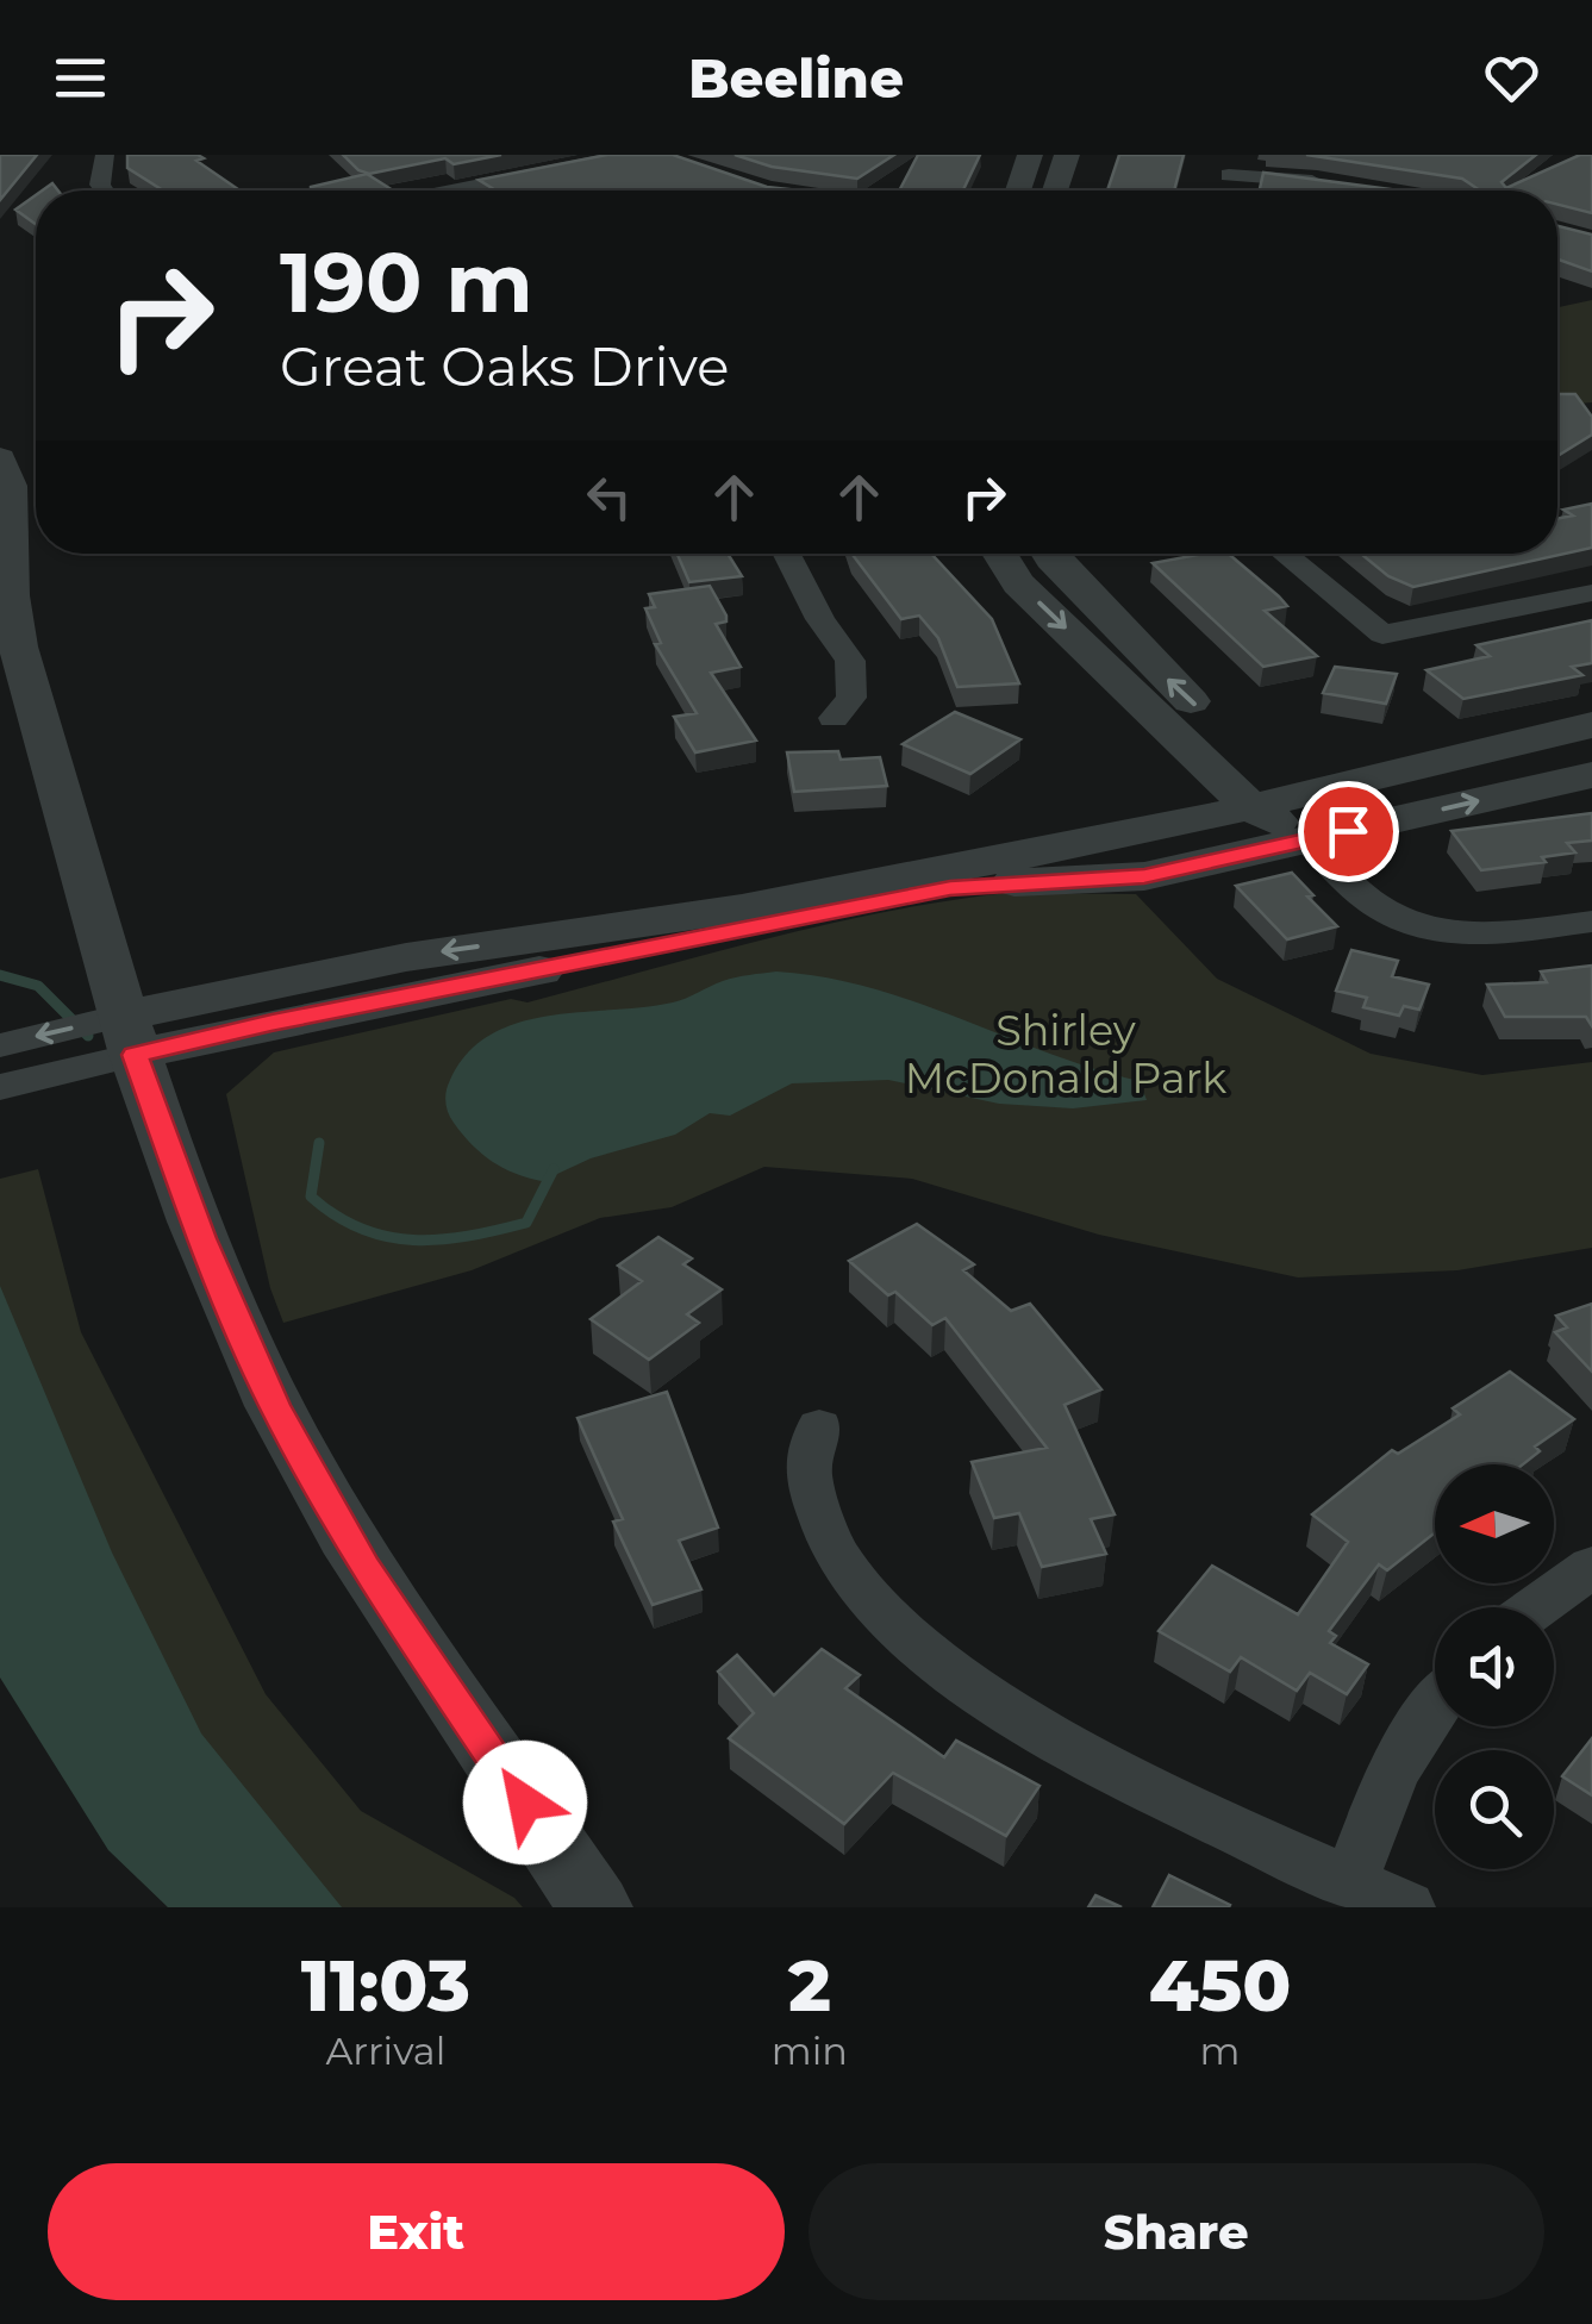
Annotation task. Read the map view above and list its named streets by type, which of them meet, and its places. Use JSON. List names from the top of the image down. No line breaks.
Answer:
{"parks":["Shirley McDonald Park"],"north":"left","page":{"header":"Beeline","turn":["190 m","Great Oaks Drive"],"eta":["11:03","Arrival","2","min","450","m"],"buttons":["Exit","Share"]}}
